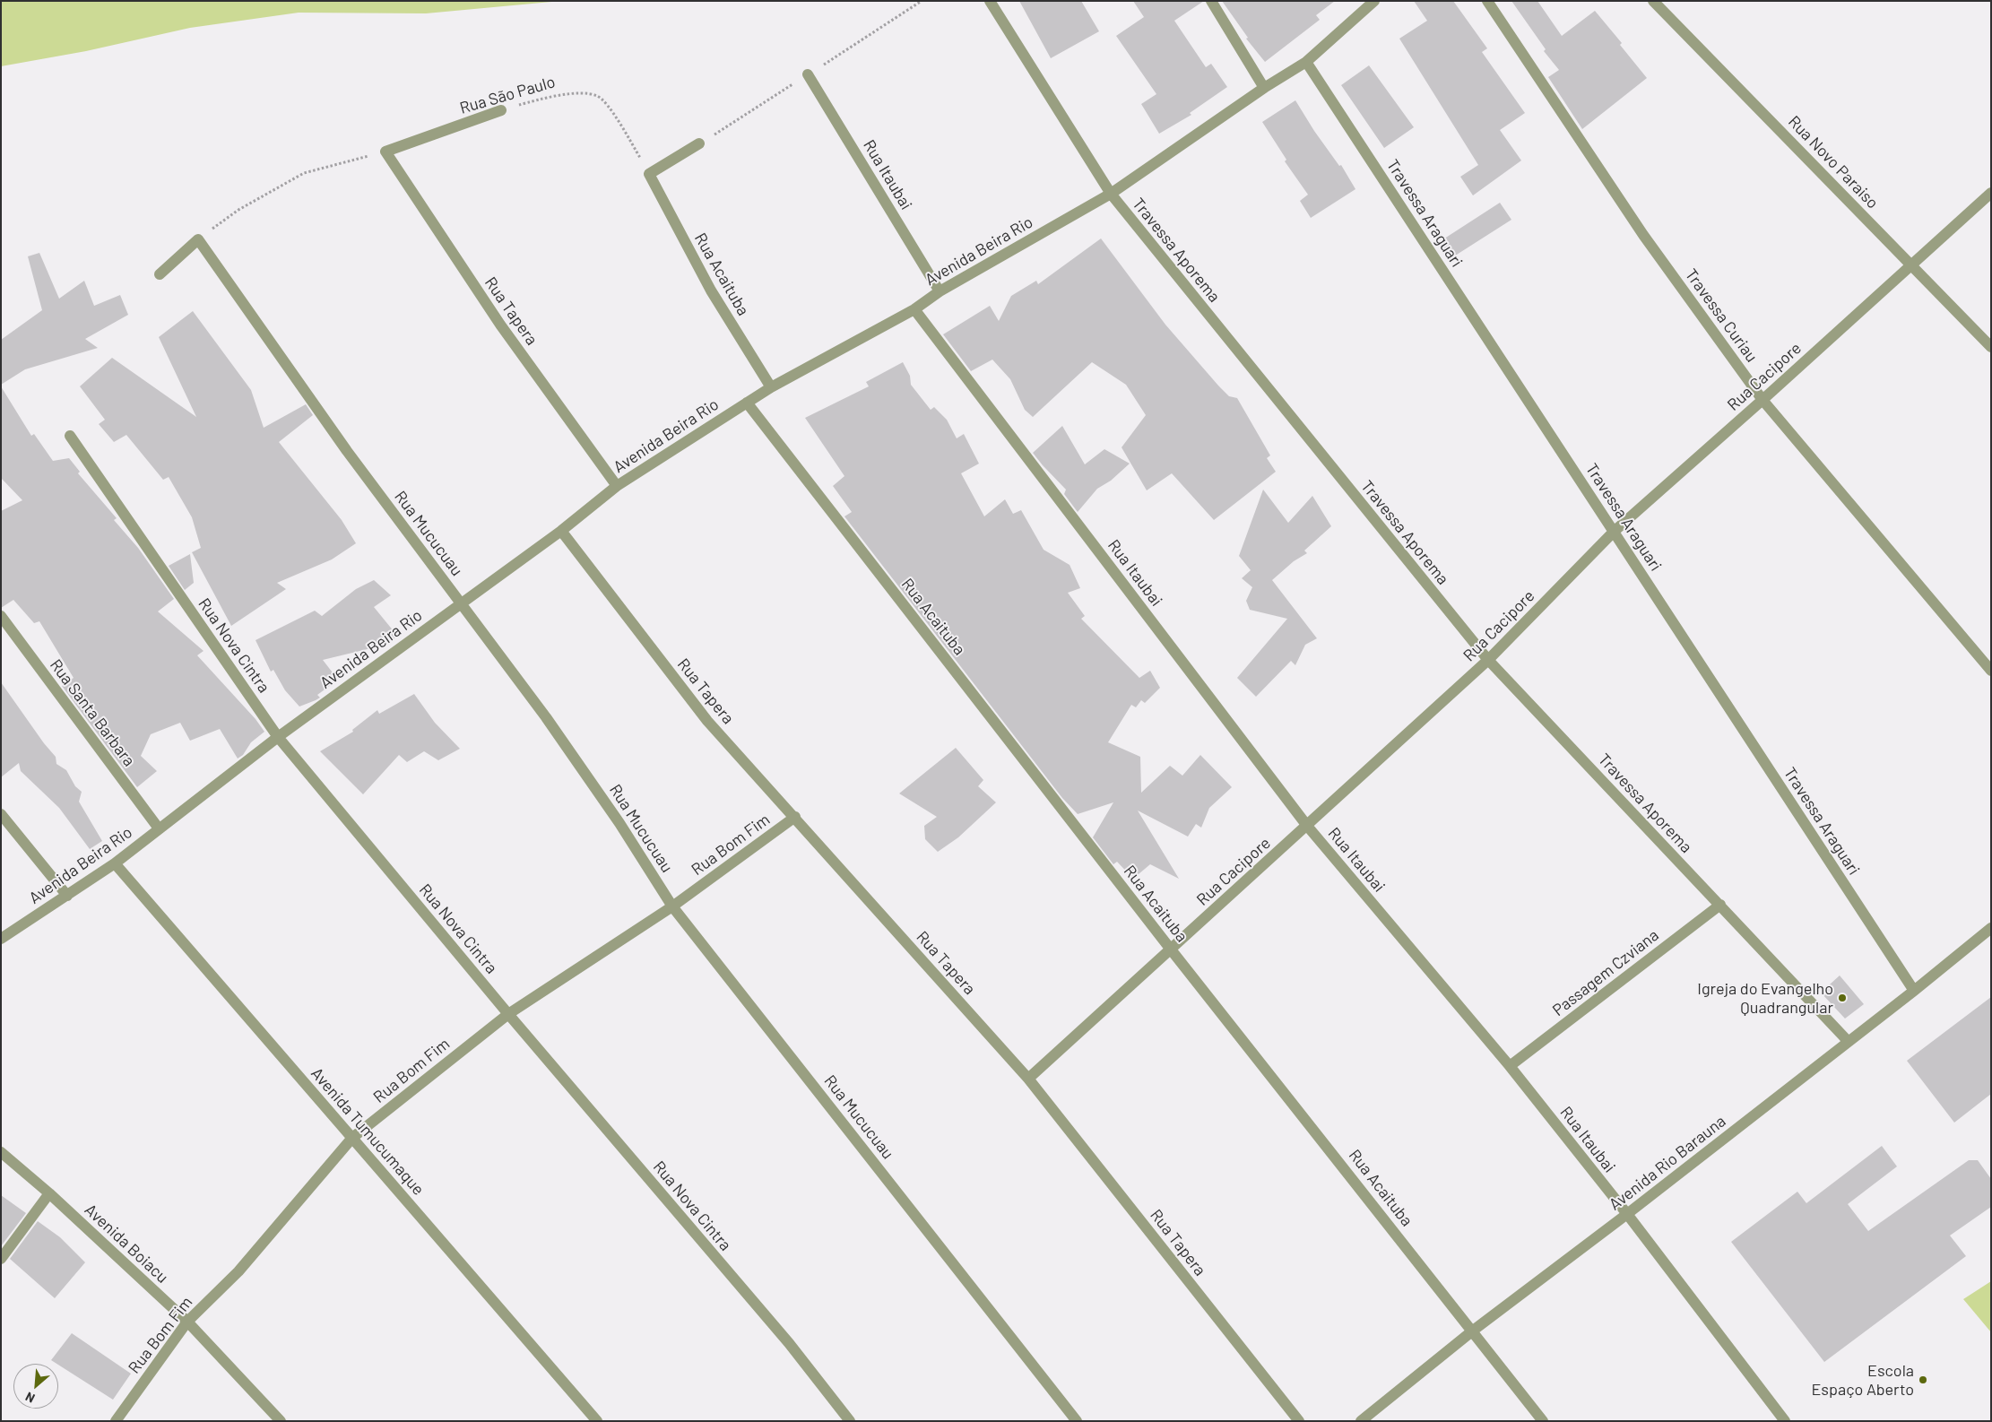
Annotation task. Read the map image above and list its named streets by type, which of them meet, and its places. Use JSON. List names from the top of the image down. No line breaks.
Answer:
{"streets":{"street":["Rua São Paulo","Rua Novo Paraiso","Rua Itaubai","Travessa Araguari","Travessa Aporema","Avenida Beira Rio","Rua Acaituba","Rua Tapera","Travessa Curiau","Rua Cacipore","Rua Mucucuau","Rua Nova Cintra","Rua Santa Barbara","Rua Bom Fim","Passagem Czviana","Avenida Tumucumaque","Avenida Rio Barauna","Avenida Boiacu"]},"crossings":[["Rua São Paulo","Rua Acaituba"],["Rua São Paulo","Rua Tapera"],["Rua Novo Paraiso","Rua Cacipore"],["Rua Itaubai","Avenida Beira Rio"],["Rua Itaubai","Rua Cacipore"],["Rua Itaubai","Passagem Czviana"],["Rua Itaubai","Avenida Rio Barauna"],["Travessa Araguari","Avenida Beira Rio"],["Travessa Araguari","Rua Cacipore"],["Travessa Araguari","Avenida Rio Barauna"],["Travessa Aporema","Avenida Beira Rio"],["Travessa Aporema","Rua Cacipore"],["Travessa Aporema","Passagem Czviana"],["Travessa Aporema","Avenida Rio Barauna"],["Avenida Beira Rio","Rua Acaituba"],["Avenida Beira Rio","Rua Tapera"],["Avenida Beira Rio","Rua Mucucuau"],["Avenida Beira Rio","Rua Nova Cintra"],["Avenida Beira Rio","Rua Santa Barbara"],["Avenida Beira Rio","Avenida Tumucumaque"],["Rua Acaituba","Rua Cacipore"],["Rua Acaituba","Avenida Rio Barauna"],["Rua Tapera","Rua Cacipore"],["Rua Tapera","Rua Bom Fim"],["Travessa Curiau","Rua Cacipore"],["Rua Mucucuau","Rua Bom Fim"],["Rua Nova Cintra","Rua Bom Fim"],["Rua Bom Fim","Avenida Tumucumaque"],["Rua Bom Fim","Avenida Boiacu"]],"places":["Igreja do Evangelho Quadrangular","Escola Espaço Aberto"],"north":"bottom left"}
